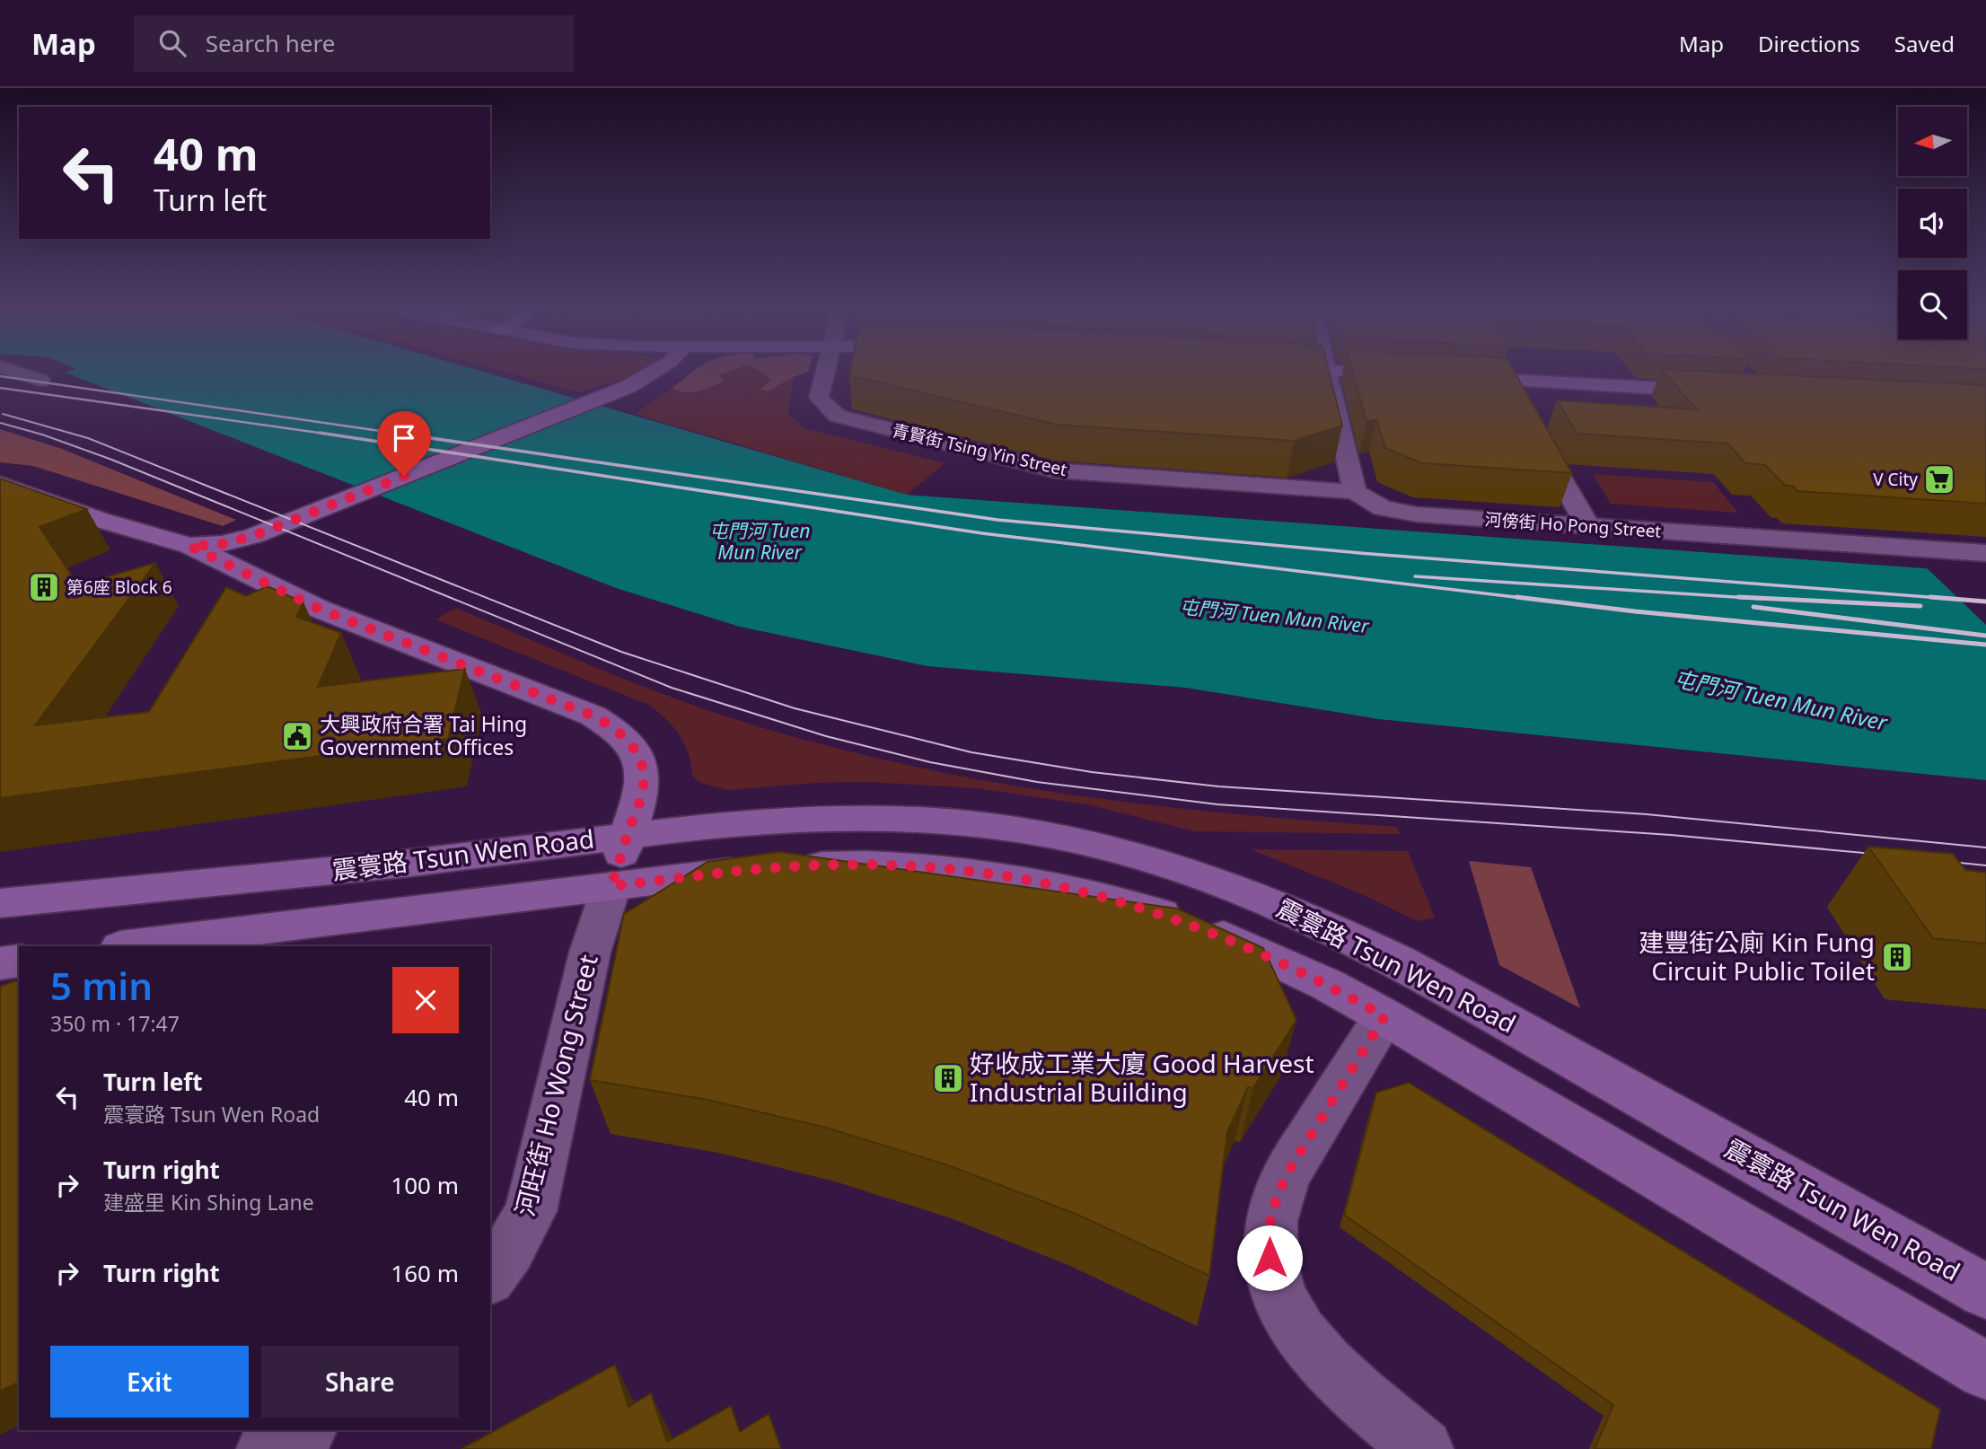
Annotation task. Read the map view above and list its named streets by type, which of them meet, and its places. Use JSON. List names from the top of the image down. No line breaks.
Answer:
{"streets":{"street":["青賢街 Tsing Yin Street","河傍街 Ho Pong Street","震寰路 Tsun Wen Road","河旺街 Ho Wong Street"]},"crossings":[["青賢街 Tsing Yin Street","河傍街 Ho Pong Street"]],"water":["屯門河 Tuen Mun River"],"places":{"supermarket":["V City"],"building":["第6座 Block 6","建豐街公廁 Kin Fung Circuit Public Toilet","好收成工業大廈 Good Harvest Industrial Building"],"public building":["大興政府合署 Tai Hing Government Offices"]},"north":"left","page":{"header":"Map","search":"Search here","nav":["Map","Directions","Saved"],"turn":["40 m","Turn left"],"heading":["5 min","350 m · 17:47"],"list":[{"name":"Turn left","note":"震寰路 Tsun Wen Road","value":"40 m"},{"name":"Turn right","note":"建盛里 Kin Shing Lane","value":"100 m"},{"name":"Turn right","value":"160 m"}],"buttons":["Exit","Share"]}}
